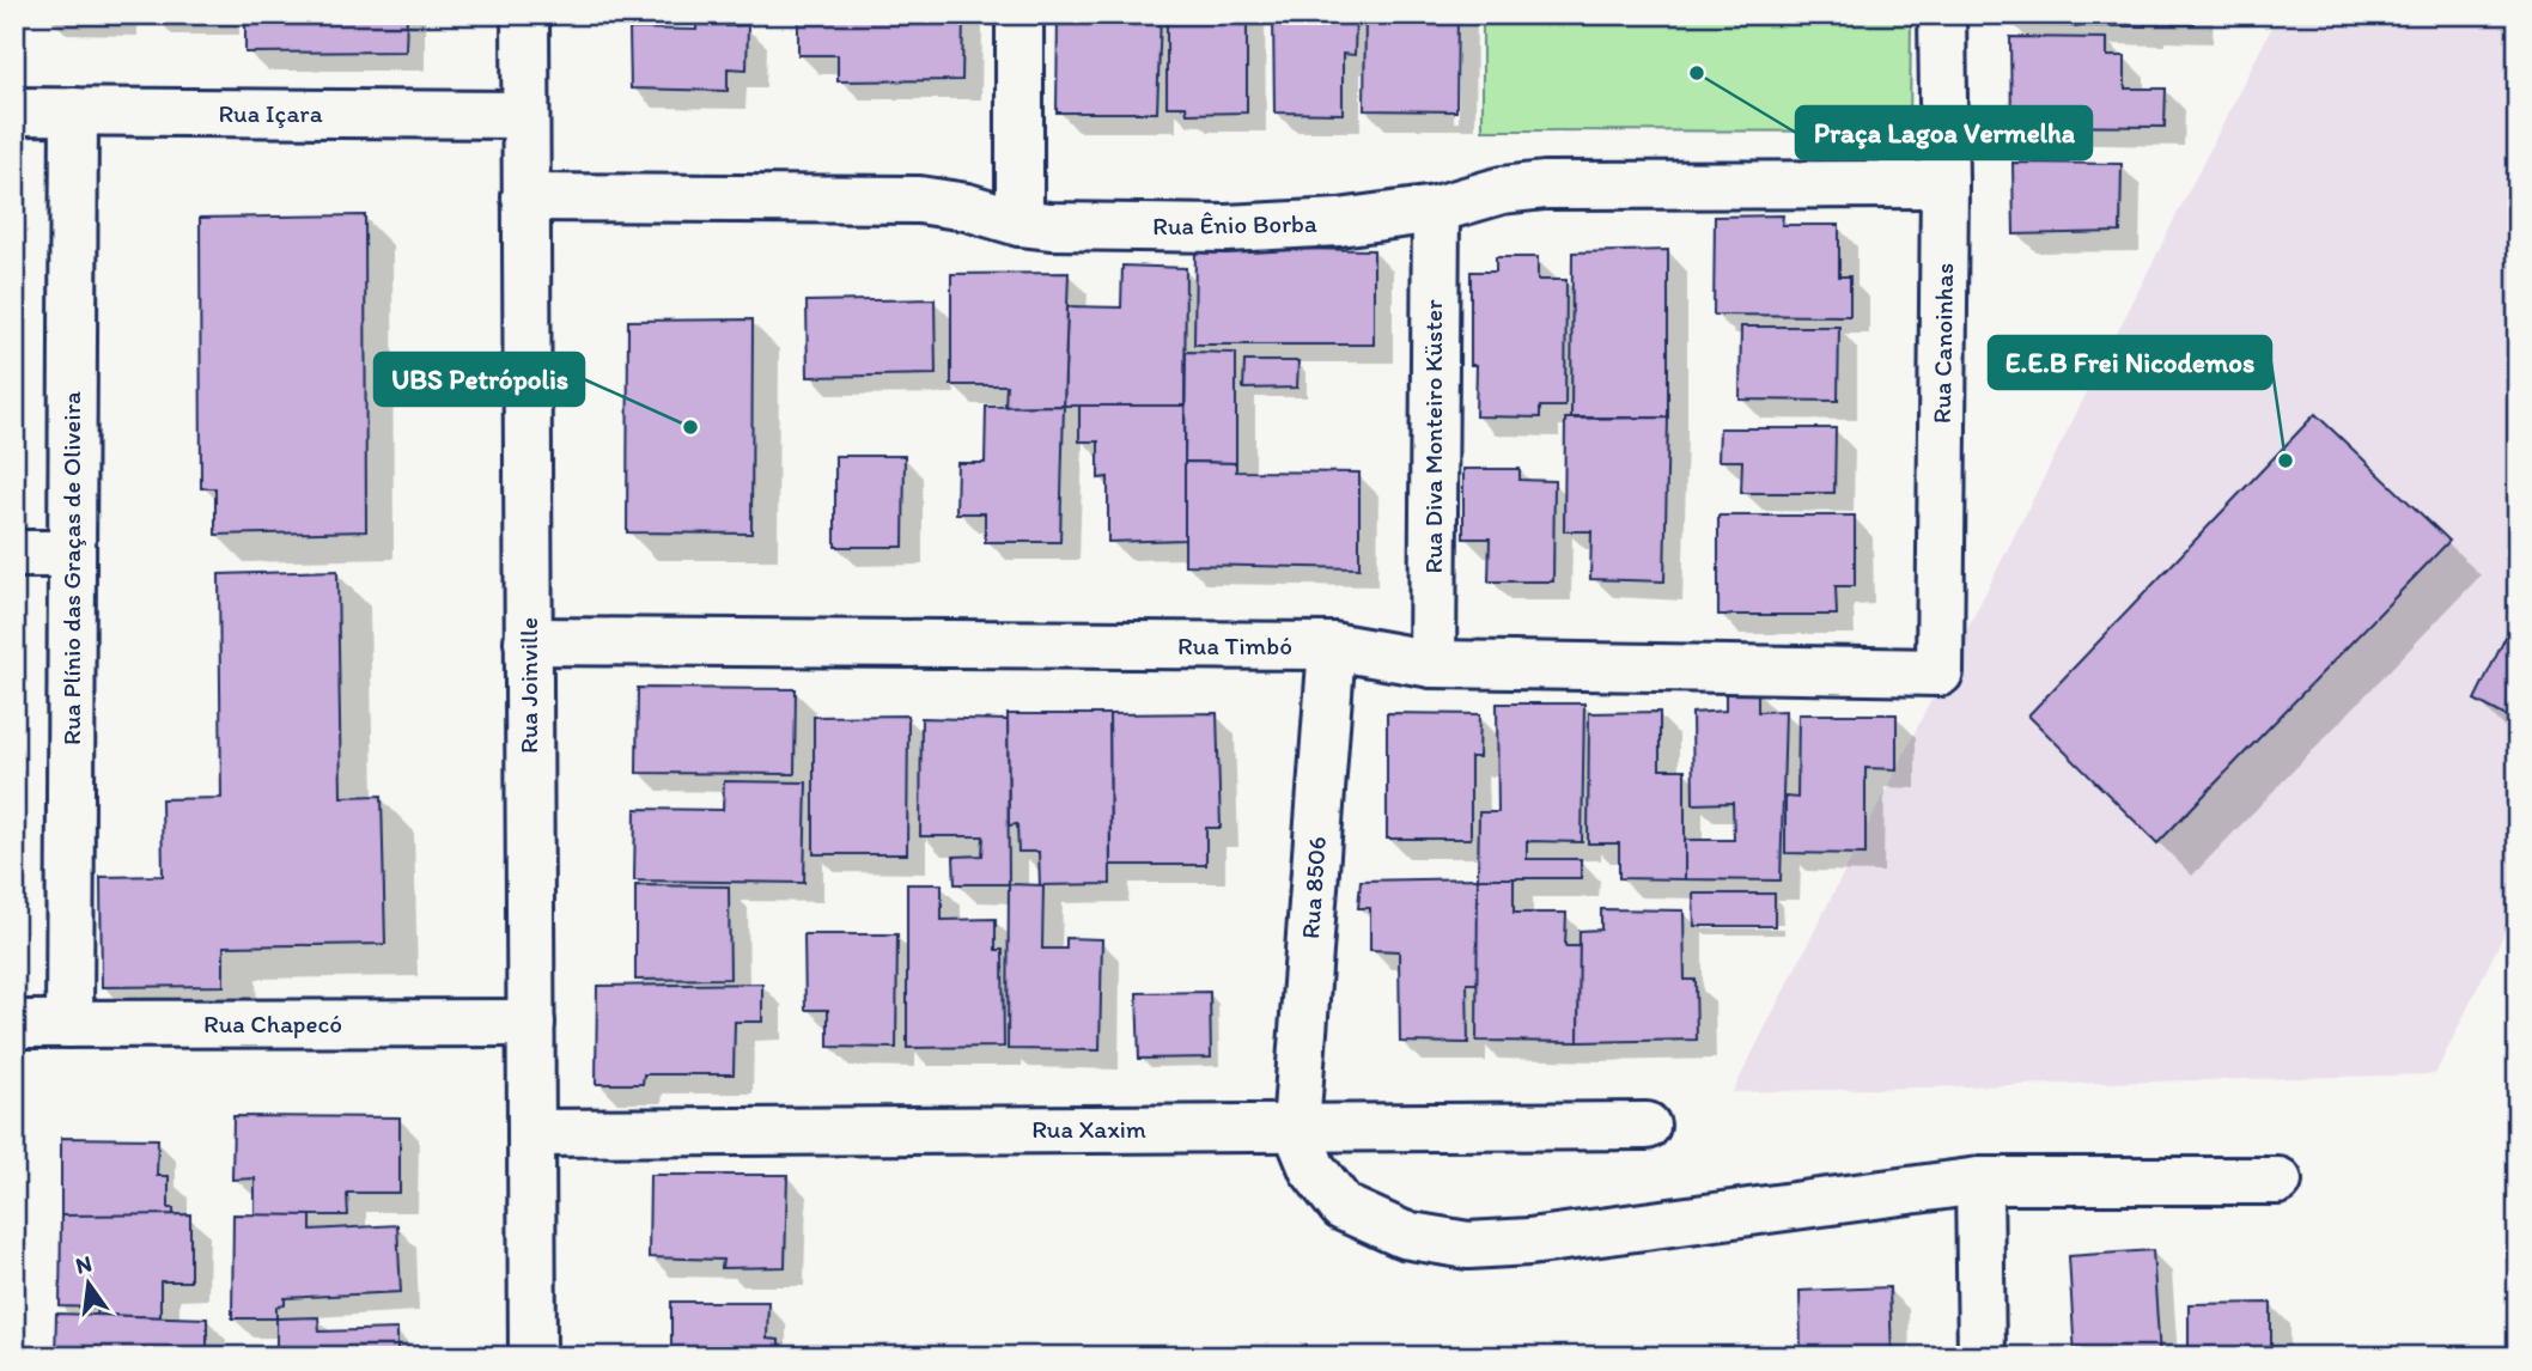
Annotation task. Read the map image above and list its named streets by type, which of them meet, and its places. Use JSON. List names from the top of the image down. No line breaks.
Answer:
{"streets":{"street":["Rua Içara","Rua Ênio Borba","Rua Canoinhas","Rua Diva Monteiro Küster","Rua Plínio das Graças de Oliveira","Rua Timbó","Rua Joinville","Rua 8506","Rua Chapecó","Rua Xaxim"]},"crossings":[["Rua Içara","Rua Plínio das Graças de Oliveira"],["Rua Içara","Rua Joinville"],["Rua Ênio Borba","Rua Canoinhas"],["Rua Ênio Borba","Rua Diva Monteiro Küster"],["Rua Ênio Borba","Rua Joinville"],["Rua Canoinhas","Rua Timbó"],["Rua Diva Monteiro Küster","Rua Timbó"],["Rua Plínio das Graças de Oliveira","Rua Chapecó"],["Rua Timbó","Rua Joinville"],["Rua Timbó","Rua 8506"],["Rua Joinville","Rua Chapecó"],["Rua Joinville","Rua Xaxim"],["Rua 8506","Rua Xaxim"]],"places":["Praça Lagoa Vermelha","UBS Petrópolis","E.E.B Frei Nicodemos"],"north":"top"}
